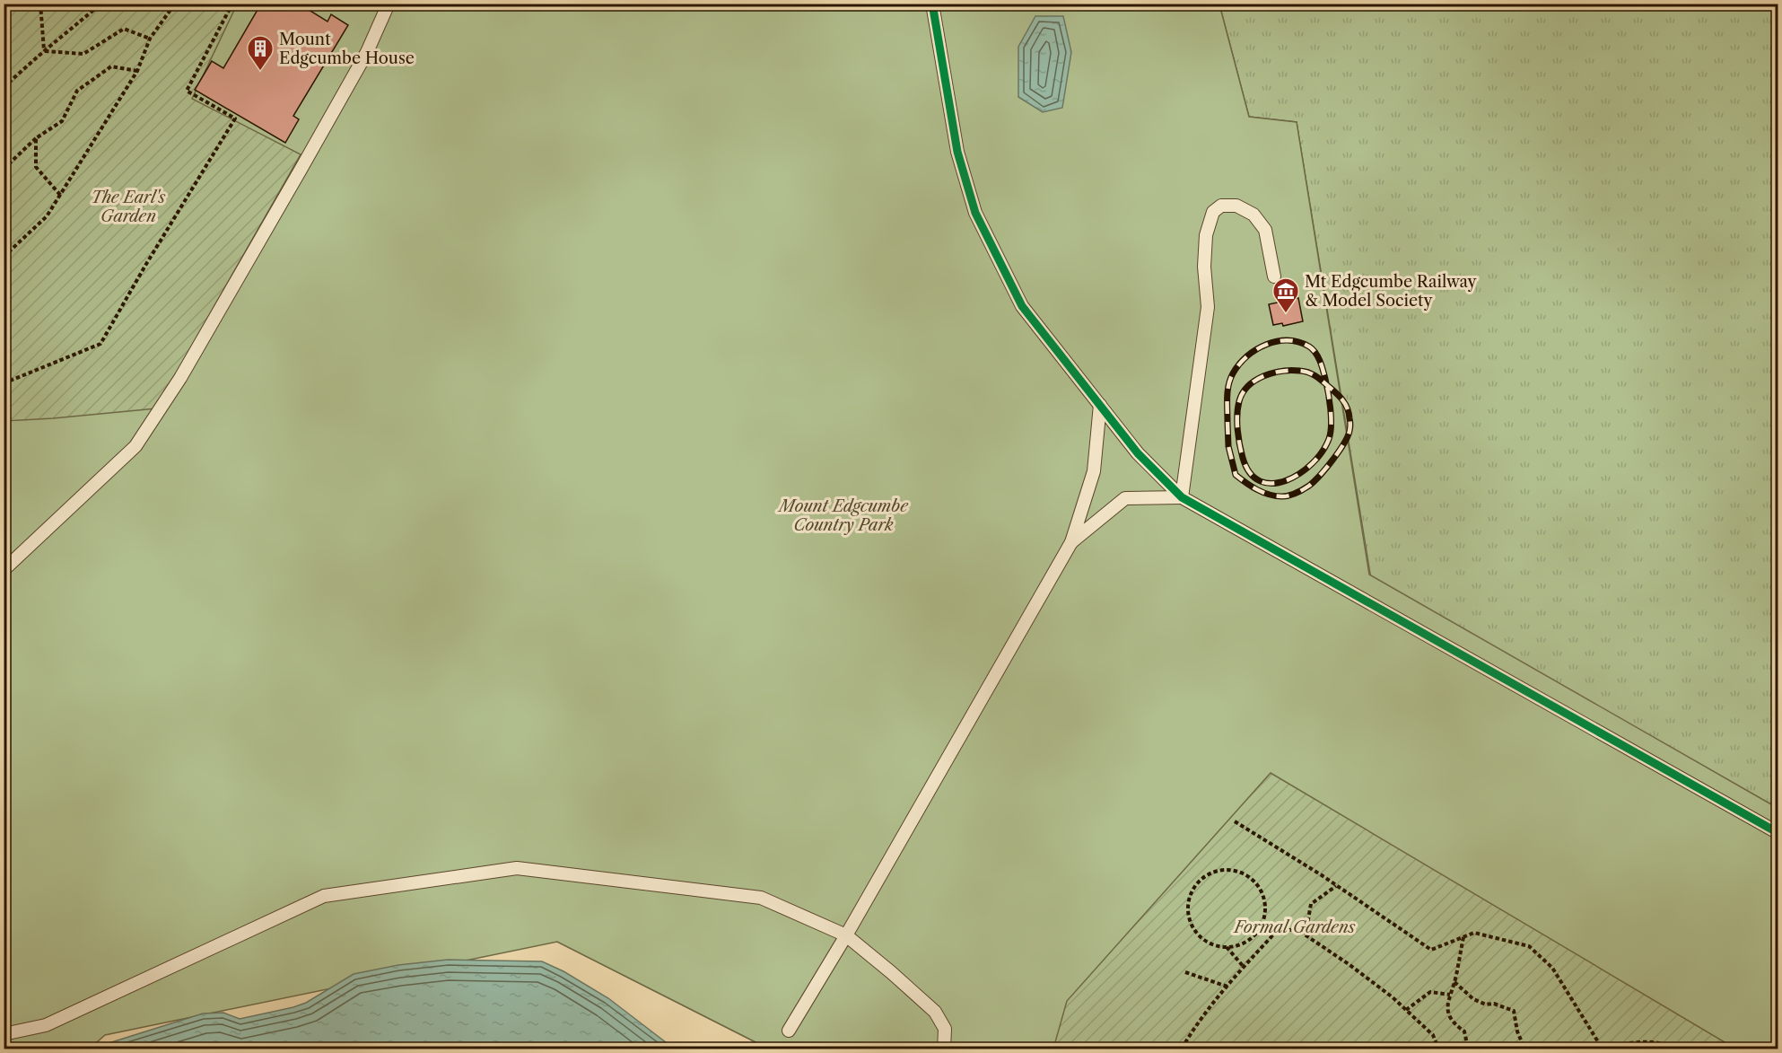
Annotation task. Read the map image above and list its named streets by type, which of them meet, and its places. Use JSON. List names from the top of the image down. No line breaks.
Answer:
{"parks":["The Earl's Garden","Mount Edgcumbe Country Park","Formal Gardens"],"places":{"building":["Mount Edgcumbe House"],"museum":["Mt Edgcumbe Railway & Model Society"]}}
